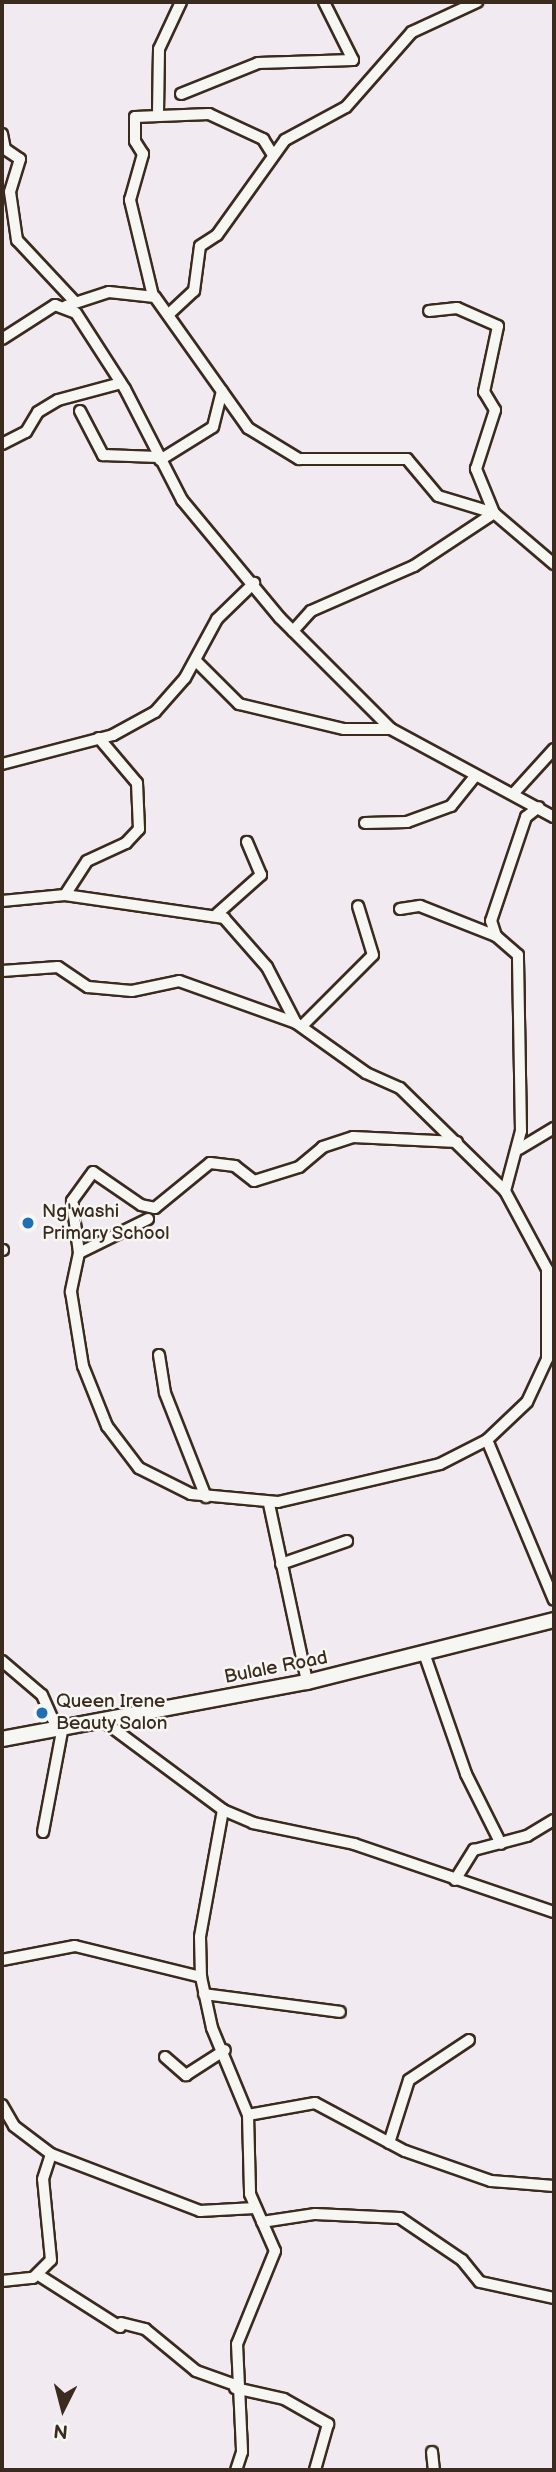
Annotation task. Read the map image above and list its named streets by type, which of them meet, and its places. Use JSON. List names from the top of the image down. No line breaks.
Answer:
{"streets":{"street":["Bulale Road"]},"places":["Ng'washi Primary School","Queen Irene Beauty Salon"],"north":"bottom"}
